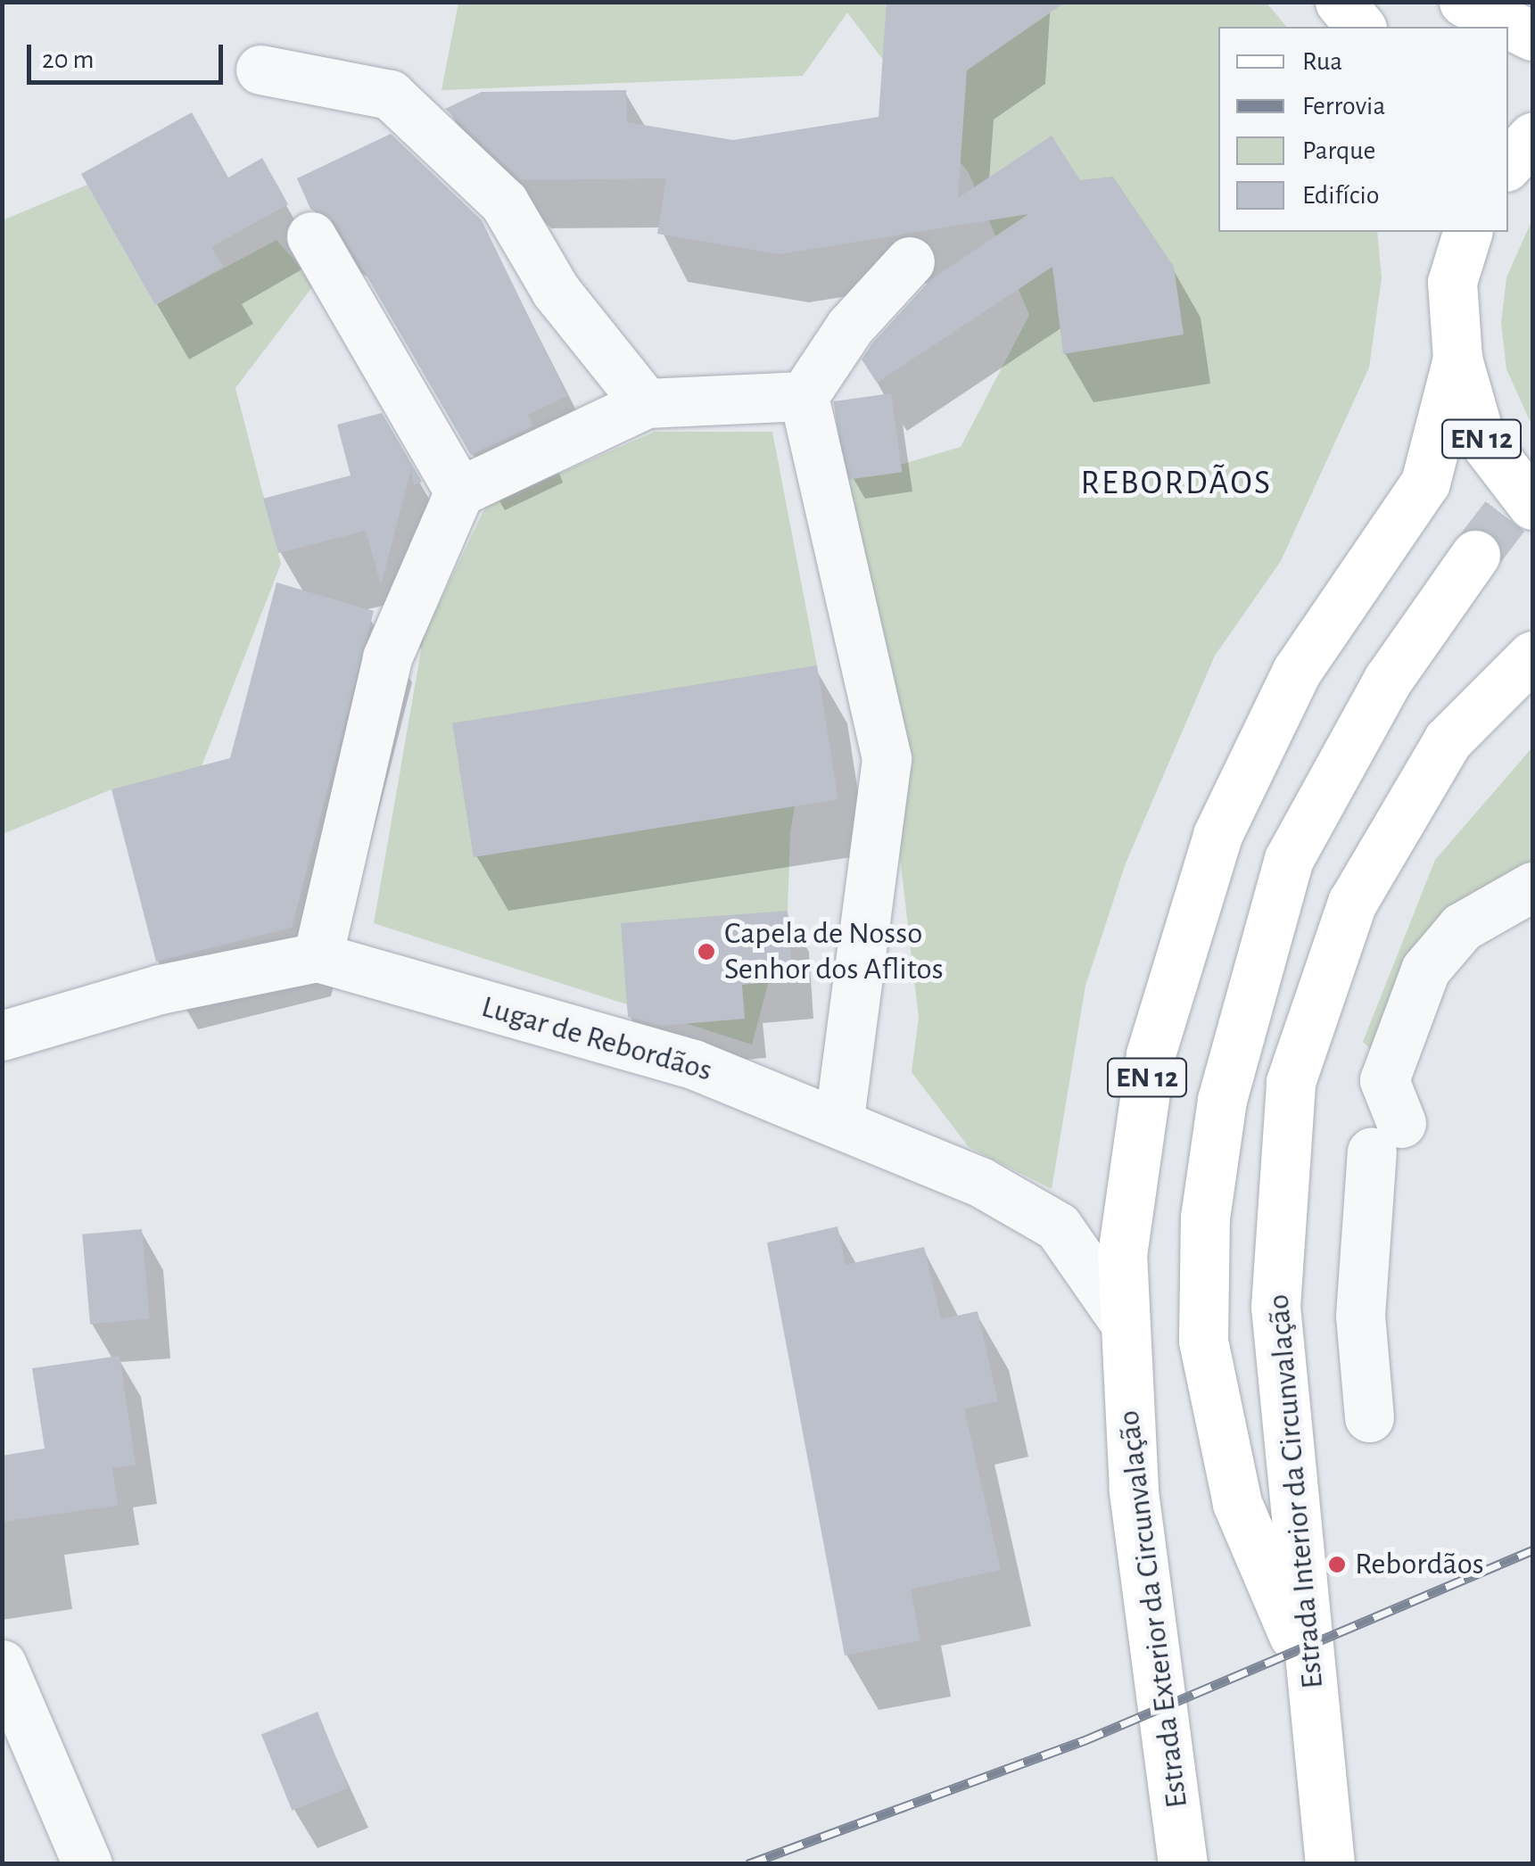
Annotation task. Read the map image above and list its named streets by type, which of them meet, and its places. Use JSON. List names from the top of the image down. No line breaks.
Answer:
{"streets":{"main road":["EN 12","Estrada Interior da Circunvalação","Estrada Exterior da Circunvalação"],"street":["Lugar de Rebordãos"]},"crossings":[["EN 12","Estrada Exterior da Circunvalação"],["Lugar de Rebordãos","Estrada Exterior da Circunvalação"]],"districts":["REBORDÃOS"],"places":["Capela de Nosso Senhor dos Aflitos","Rebordãos"],"legend":["Rua","Ferrovia","Parque","Edifício"],"scale_bar":"20 m"}
